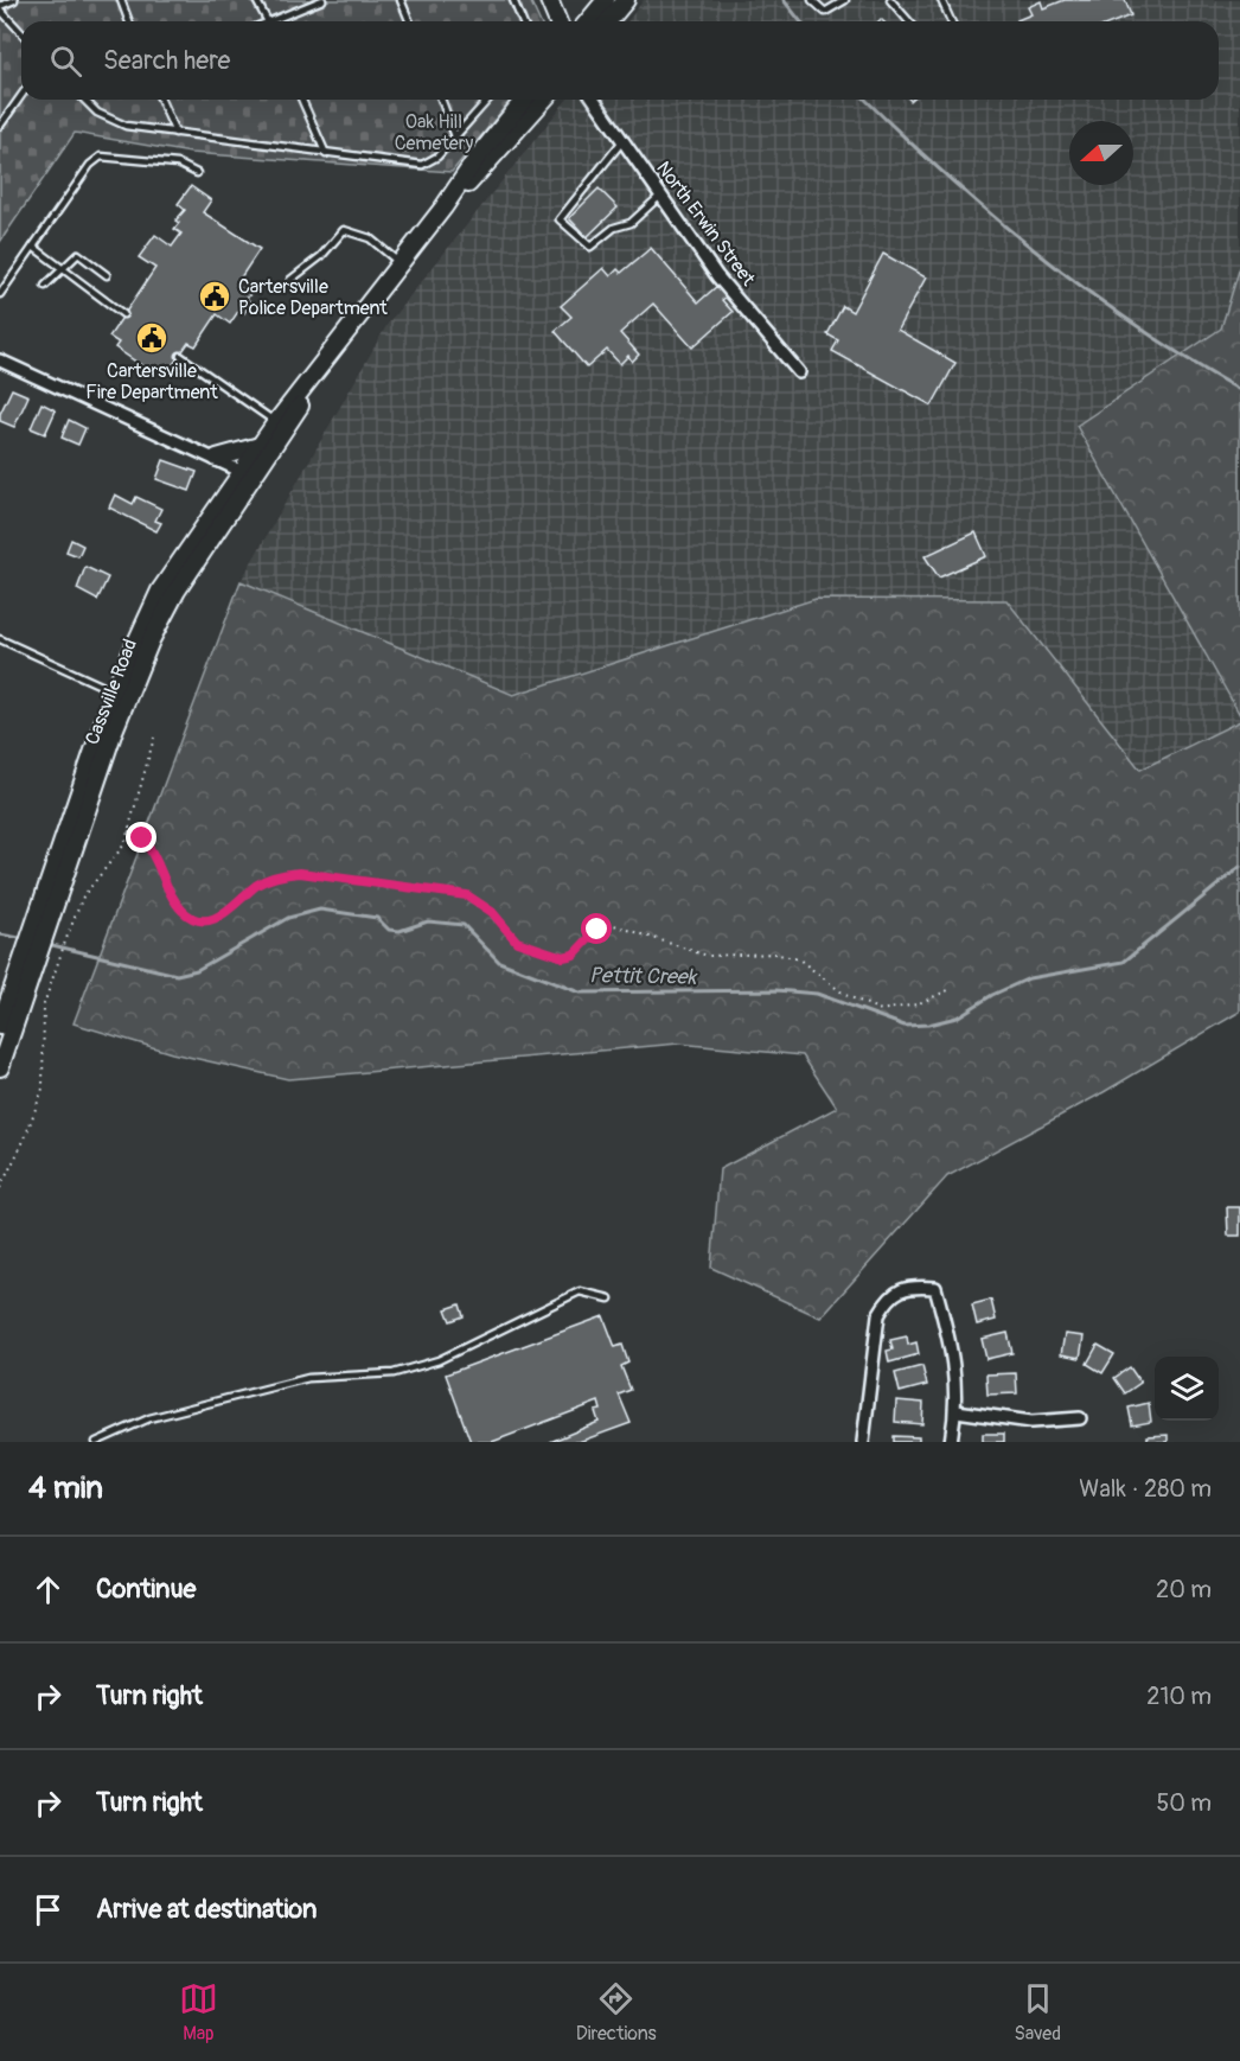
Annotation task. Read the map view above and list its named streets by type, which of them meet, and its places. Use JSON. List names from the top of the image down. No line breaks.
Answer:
{"streets":{"main road":["Cassville Road"],"street":["North Erwin Street"]},"water":["Pettit Creek"],"parks":["Oak Hill Cemetery"],"places":{"public building":["Cartersville Police Department","Cartersville Fire Department"]},"north":"left","page":{"search":"Search here","heading":["4 min","Walk · 280 m"],"list":[["Continue","20 m"],["Turn right","210 m"],["Turn right","50 m"],"Arrive at destination"],"nav":["Map","Directions","Saved"]}}
